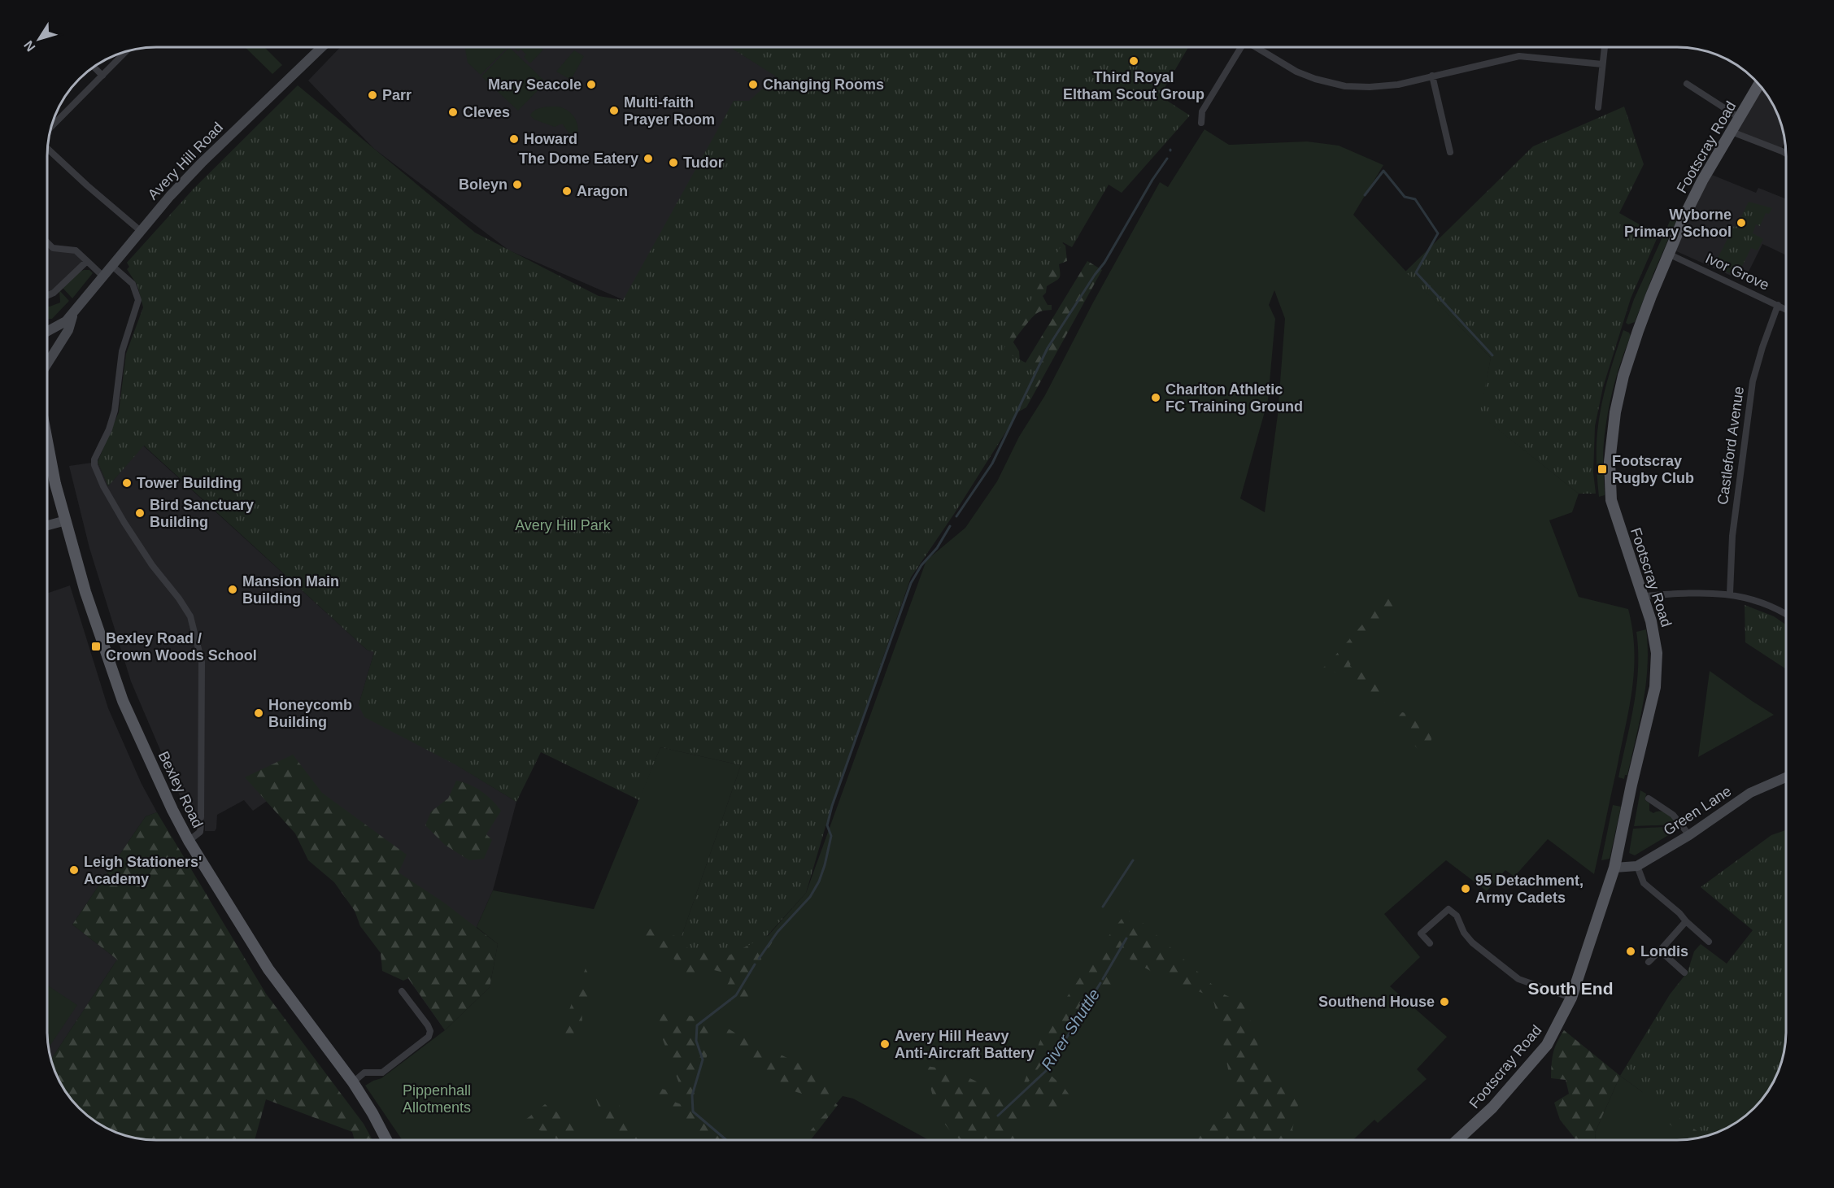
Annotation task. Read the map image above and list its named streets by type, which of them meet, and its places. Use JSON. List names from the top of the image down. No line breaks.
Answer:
{"streets":{"main road":["Footscray Road","Avery Hill Road","Bexley Road","Green Lane"],"street":["Ivor Grove","Castleford Avenue"]},"crossings":[["Footscray Road","Ivor Grove"],["Footscray Road","Green Lane"],["Ivor Grove","Castleford Avenue"]],"districts":["South End"],"water":["River Shuttle"],"parks":["Avery Hill Park","Pippenhall Allotments"],"places":{"other":["Third Royal Eltham Scout Group","Mary Seacole","Changing Rooms","Parr","Multi-faith Prayer Room","Cleves","Howard","The Dome Eatery","Tudor","Boleyn","Aragon","Wyborne Primary School","Charlton Athletic FC Training Ground","Tower Building","Bird Sanctuary Building","Mansion Main Building","Honeycomb Building","Leigh Stationers' Academy","95 Detachment, Army Cadets","Londis","Southend House","Avery Hill Heavy Anti-Aircraft Battery"],"transit":["Footscray Rugby Club","Bexley Road / Crown Woods School"]},"north":"bottom left"}
